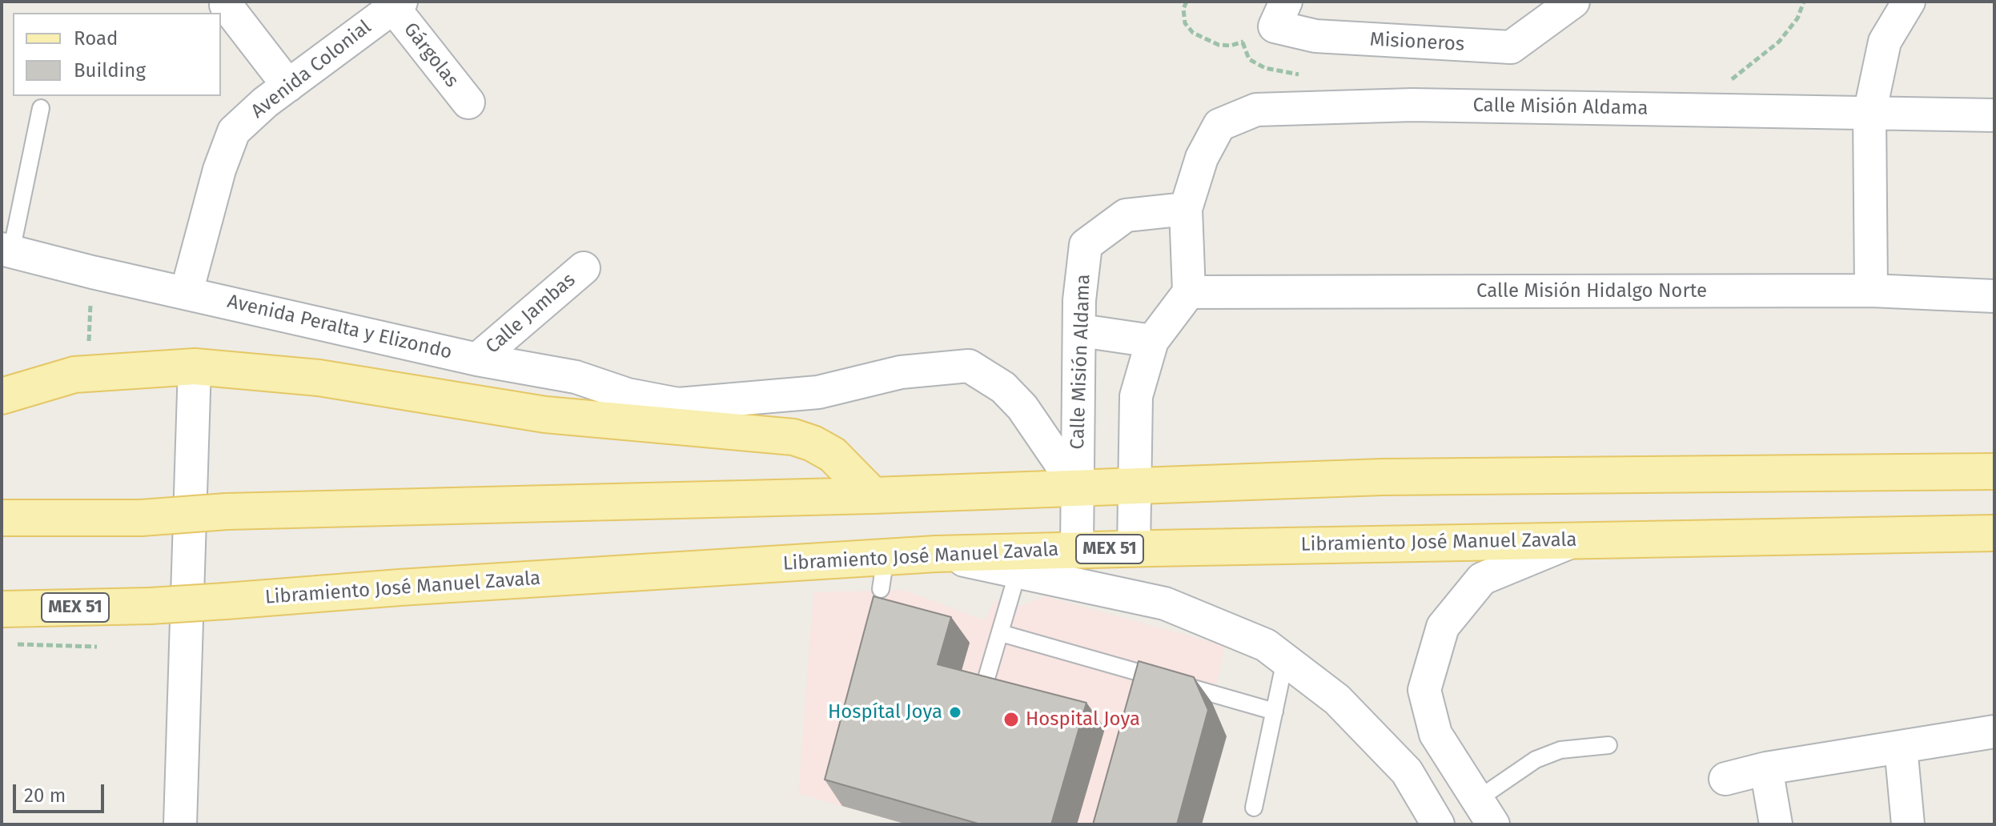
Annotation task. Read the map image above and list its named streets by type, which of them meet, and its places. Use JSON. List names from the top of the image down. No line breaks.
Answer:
{"streets":{"main road":["Libramiento José Manuel Zavala","MEX 51"],"street":["Misioneros","Gárgolas","Avenida Colonial","Calle Misión Aldama","Calle Misión Hidalgo Norte","Calle Jambas","Avenida Peralta y Elizondo"]},"crossings":[["Gárgolas","Avenida Colonial"],["Avenida Colonial","Avenida Peralta y Elizondo"],["Calle Misión Aldama","Calle Misión Hidalgo Norte"],["Calle Misión Aldama","Avenida Peralta y Elizondo"],["Calle Misión Aldama","Libramiento José Manuel Zavala"],["Calle Jambas","Avenida Peralta y Elizondo"]],"places":["Hospítal Joya","Hospital Joya"],"legend":["Road","Building"],"scale_bar":"20 m"}
